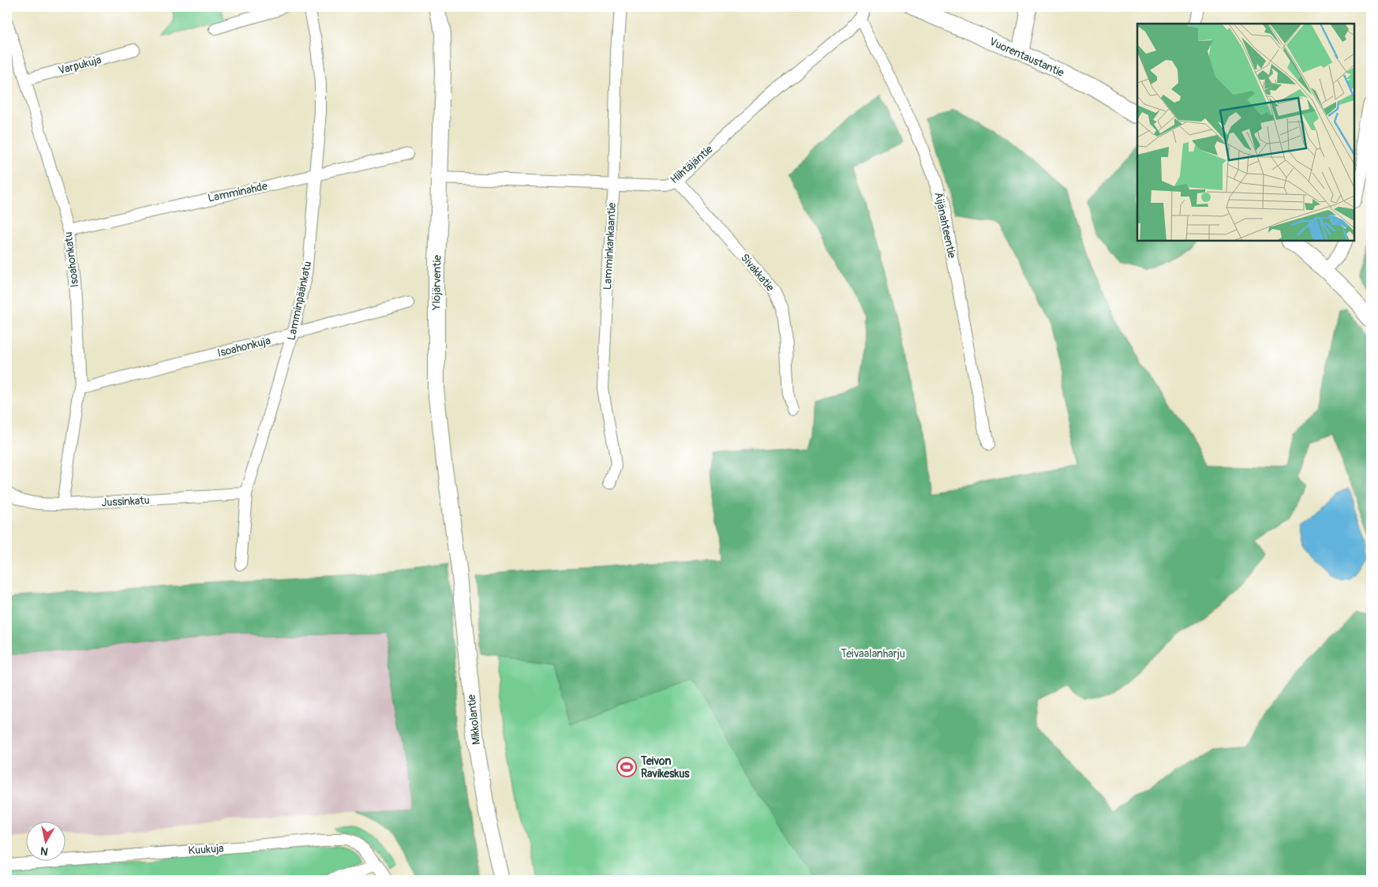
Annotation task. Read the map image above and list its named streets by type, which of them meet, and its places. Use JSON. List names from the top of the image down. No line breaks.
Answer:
{"streets":{"main road":["Vuorentaustantie","Ylöjärventie","Mikkolantie"],"street":["Varpukuja","Hiihtäjäntie","Lamminahde","Äijänahteentie","Lamminkankaantie","Isoahonkatu","Sivakkatie","Lamminpäänkatu","Isoahonkuja","Jussinkatu","Kuukuja"]},"crossings":[["Varpukuja","Isoahonkatu"],["Hiihtäjäntie","Äijänahteentie"],["Hiihtäjäntie","Lamminkankaantie"],["Hiihtäjäntie","Sivakkatie"],["Hiihtäjäntie","Ylöjärventie"],["Lamminahde","Isoahonkatu"],["Lamminahde","Lamminpäänkatu"],["Isoahonkatu","Isoahonkuja"],["Isoahonkatu","Jussinkatu"],["Ylöjärventie","Mikkolantie"],["Lamminpäänkatu","Isoahonkuja"],["Lamminpäänkatu","Jussinkatu"]],"parks":["Teivaalanharju"],"places":{"sports":["Teivon Ravikeskus"]},"north":"bottom"}
